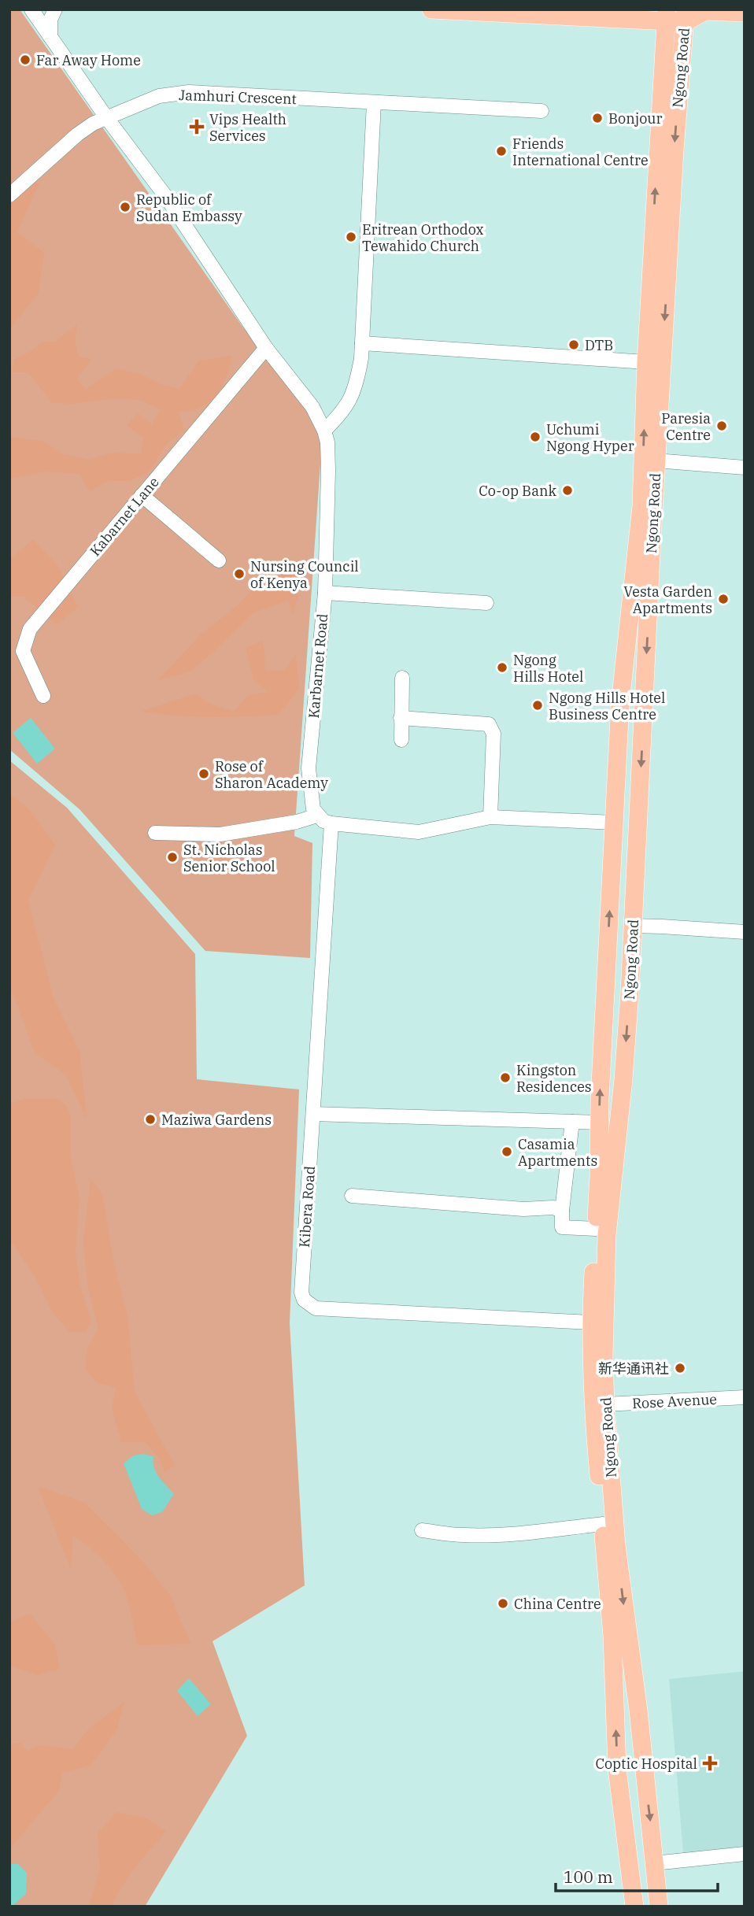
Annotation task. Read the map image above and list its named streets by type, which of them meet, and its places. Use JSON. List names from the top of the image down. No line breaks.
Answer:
{"streets":{"main road":["Ngong Road"],"street":["Jamhuri Crescent","Kabarnet Lane","Karbarnet Road","Kibera Road","Rose Avenue"]},"crossings":[["Ngong Road","Kibera Road"],["Ngong Road","Rose Avenue"],["Jamhuri Crescent","Karbarnet Road"],["Kabarnet Lane","Karbarnet Road"]],"places":{"other":["Far Away Home","Bonjour","Friends International Centre","Republic of Sudan Embassy","Eritrean Orthodox Tewahido Church","DTB","Paresia Centre","Uchumi Ngong Hyper","Co-op Bank","Nursing Council of Kenya","Vesta Garden Apartments","Ngong Hills Hotel","Ngong Hills Hotel Business Centre","Rose of Sharon Academy","St. Nicholas Senior School","Kingston Residences","Maziwa Gardens","Casamia Apartments","新华通讯社","China Centre"],"health":["Vips Health Services","Coptic Hospital"]},"scale_bar":"100 m"}
